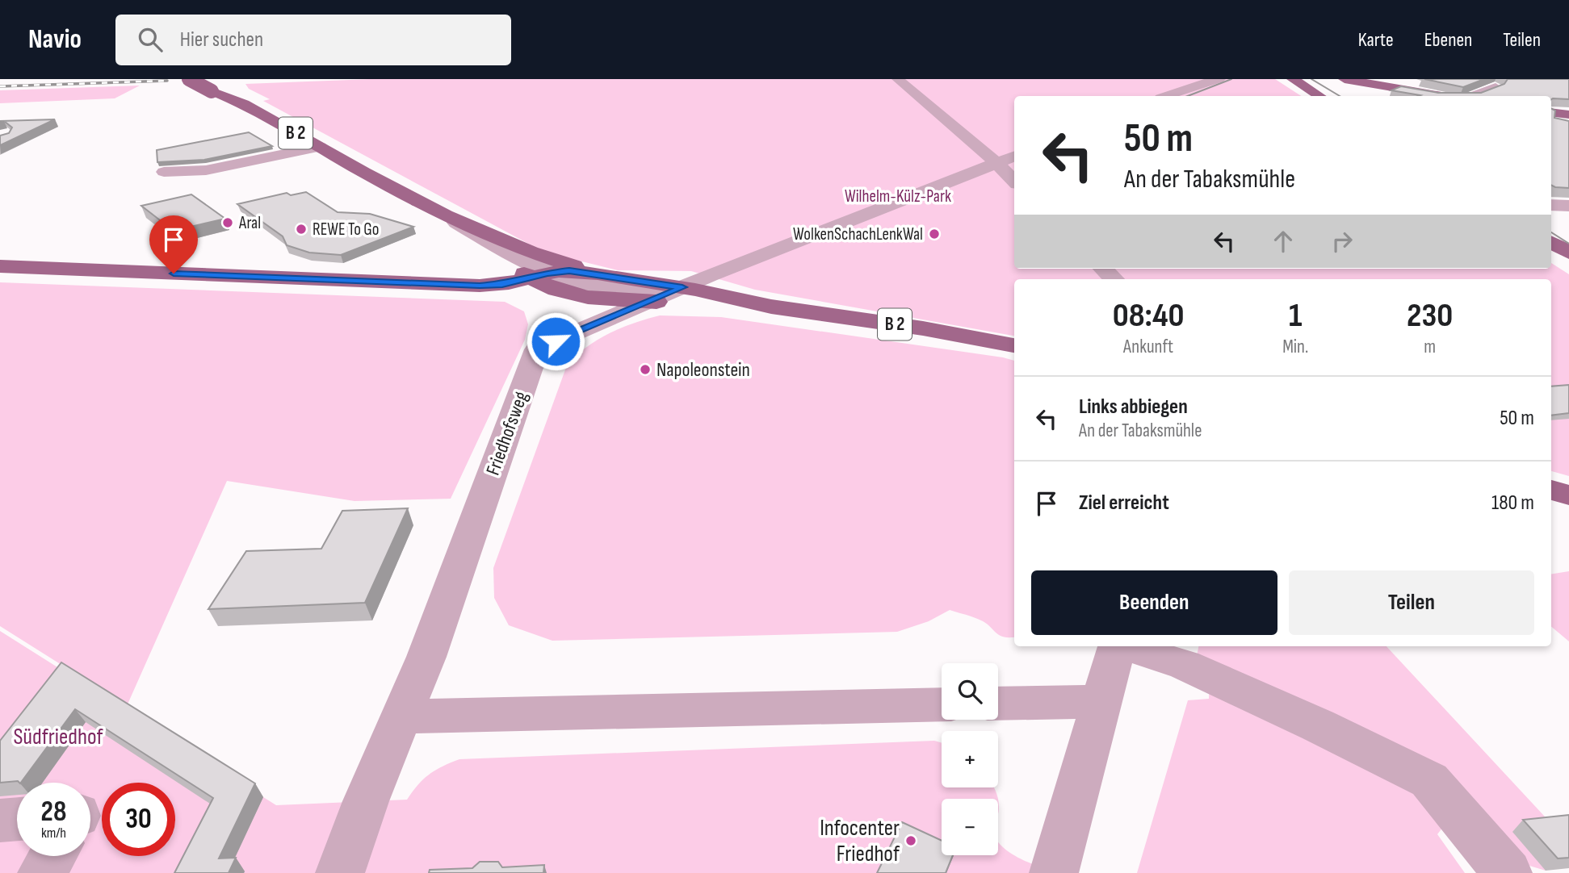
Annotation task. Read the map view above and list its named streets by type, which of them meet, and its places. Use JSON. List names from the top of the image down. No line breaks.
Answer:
{"streets":{"main road":["B 2"],"street":["Friedhofsweg"]},"crossings":[["B 2","Friedhofsweg"]],"parks":["Wilhelm-Külz-Park","Südfriedhof"],"places":["Aral","REWE To Go","WolkenSchachLenkWal","Napoleonstein","Infocenter Friedhof"],"page":{"header":"Navio","search":"Hier suchen","nav":["Karte","Ebenen","Teilen"],"turn":["50 m","An der Tabaksmühle"],"eta":["08:40","Ankunft","1","Min.","230","m"],"list":[{"name":"Links abbiegen","note":"An der Tabaksmühle","value":"50 m"},{"name":"Ziel erreicht","value":"180 m"}],"buttons":["Beenden","Teilen"],"map_buttons":["+","−"],"speed":"28 km/h","limit":"30"}}
